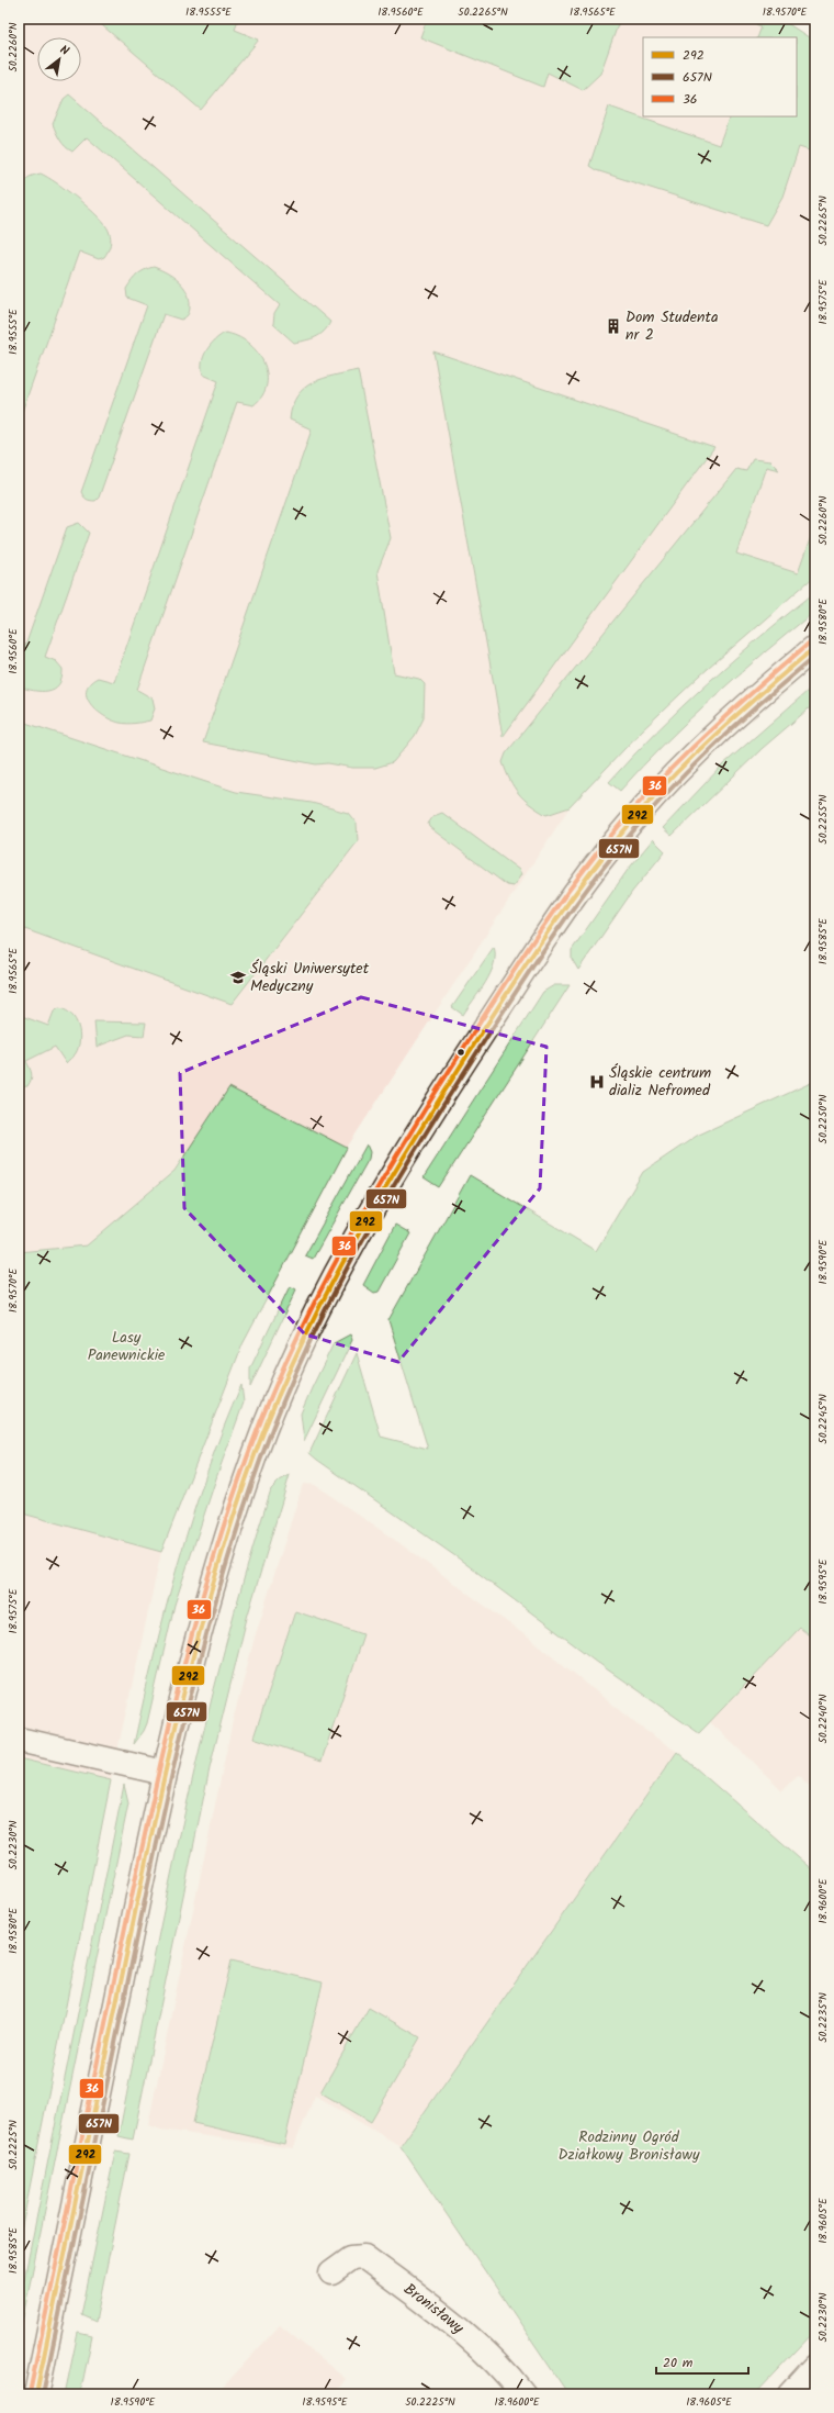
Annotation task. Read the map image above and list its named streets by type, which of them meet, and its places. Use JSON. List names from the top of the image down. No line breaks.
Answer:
{"streets":{"street":["Bronisławy"]},"parks":["Lasy Panewnickie","Rodzinny Ogród Działkowy Bronisławy"],"places":{"building":["Dom Studenta nr 2"],"school or university":["Śląski Uniwersytet Medyczny"],"hospital":["Śląskie centrum dializ Nefromed"]},"lines":["transit line 36","transit line 292","transit line 657N"],"legend":["292","657N","36"],"scale_bar":"20 m","north":"top right","coordinates":["18.9555°E","18.9560°E","50.2265°N","18.9565°E","18.9570°E","50.2260°N","18.9575°E","18.9580°E","50.2255°N","18.9585°E","50.2250°N","18.9590°E","50.2245°N","18.9595°E","50.2240°N","50.2230°N","18.9600°E","50.2235°N","50.2225°N","18.9605°E"]}
